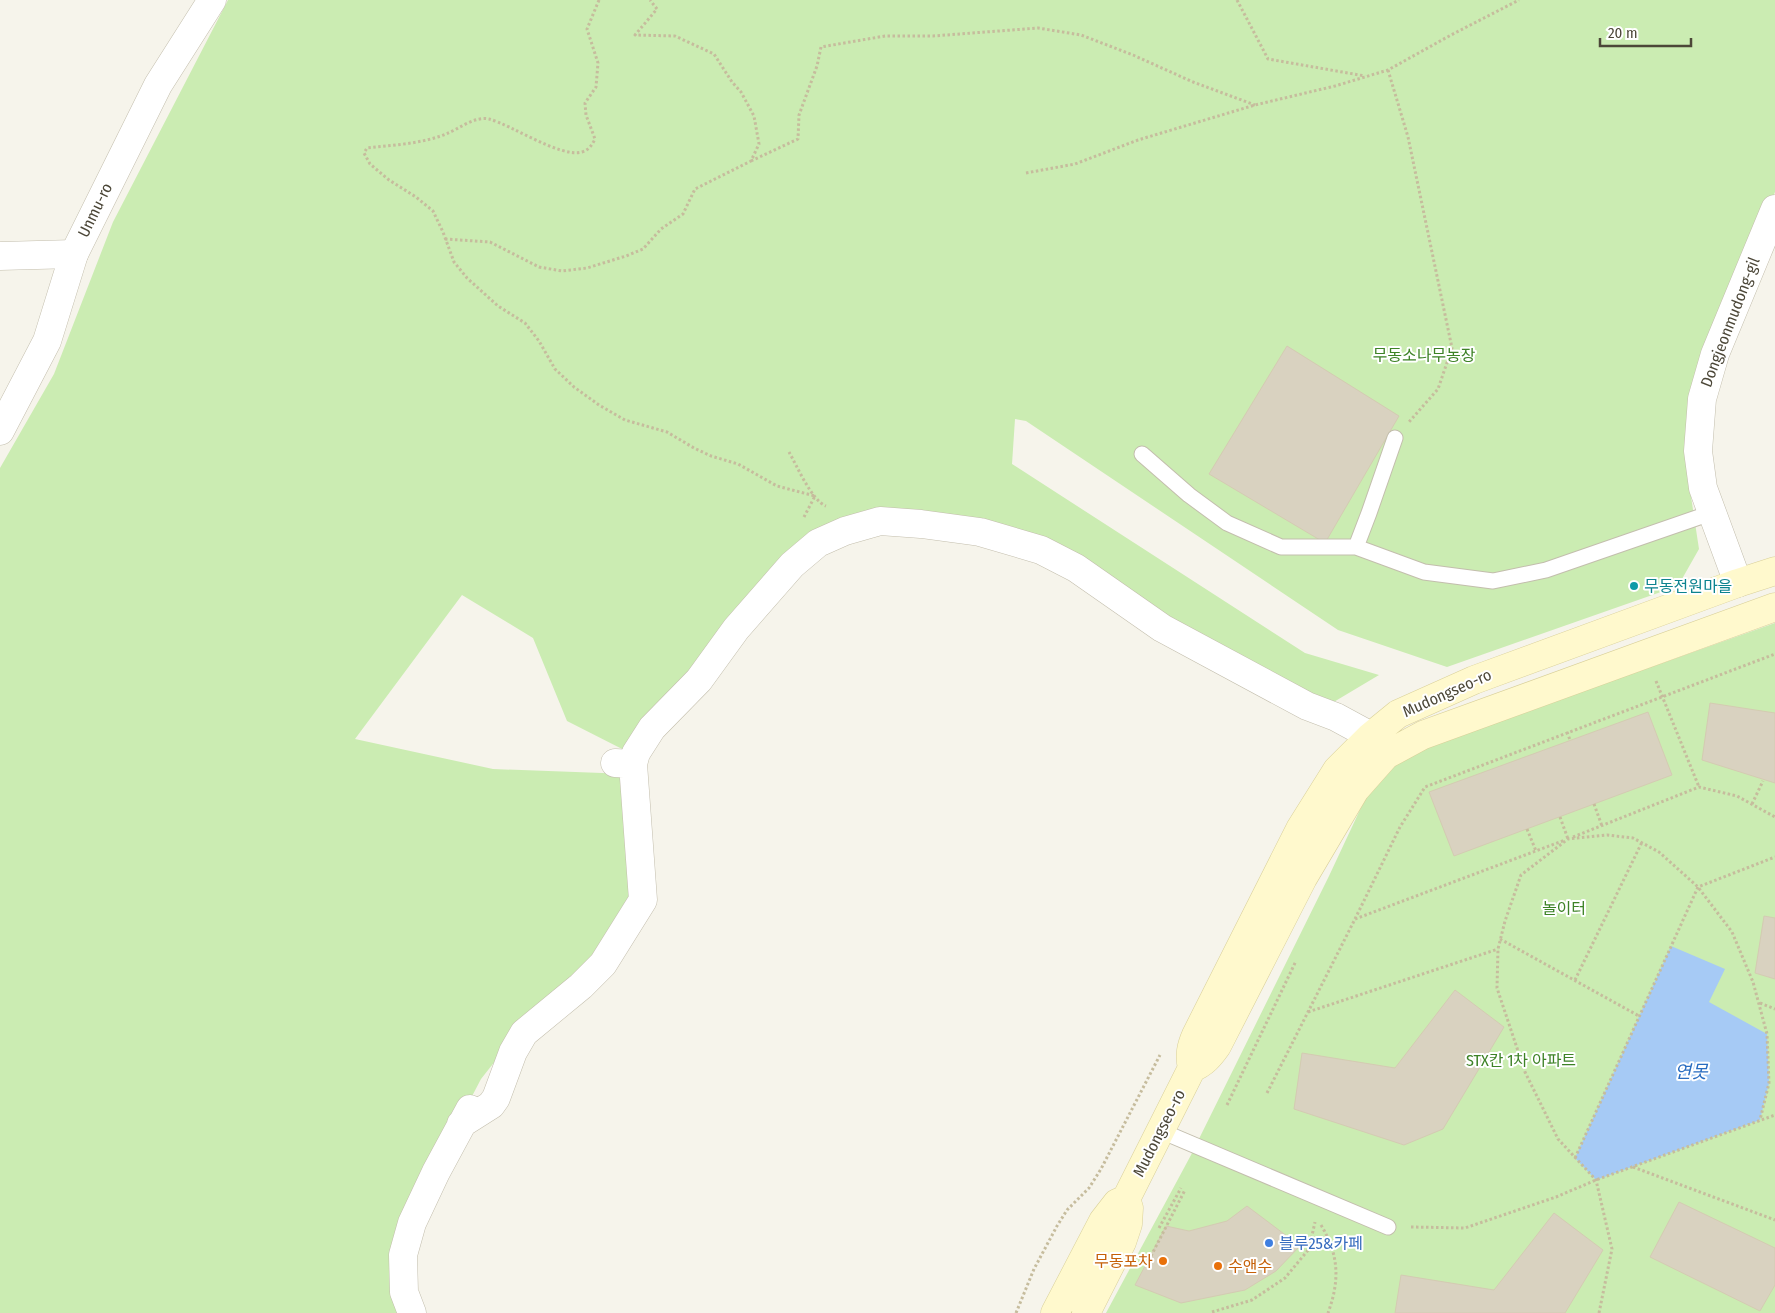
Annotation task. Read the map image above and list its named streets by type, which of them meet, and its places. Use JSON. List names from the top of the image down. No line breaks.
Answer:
{"streets":{"main road":["Mudongseo-ro"],"street":["Unmu-ro","Dongjeonmudong-gil"]},"crossings":[["Dongjeonmudong-gil","Mudongseo-ro"]],"water":["연못"],"parks":["무동소나무농장","놀이터","STX칸 1차 아파트"],"places":["무동전원마을","블루25&카페","무동포차","수앤수"],"scale_bar":"20 m"}
